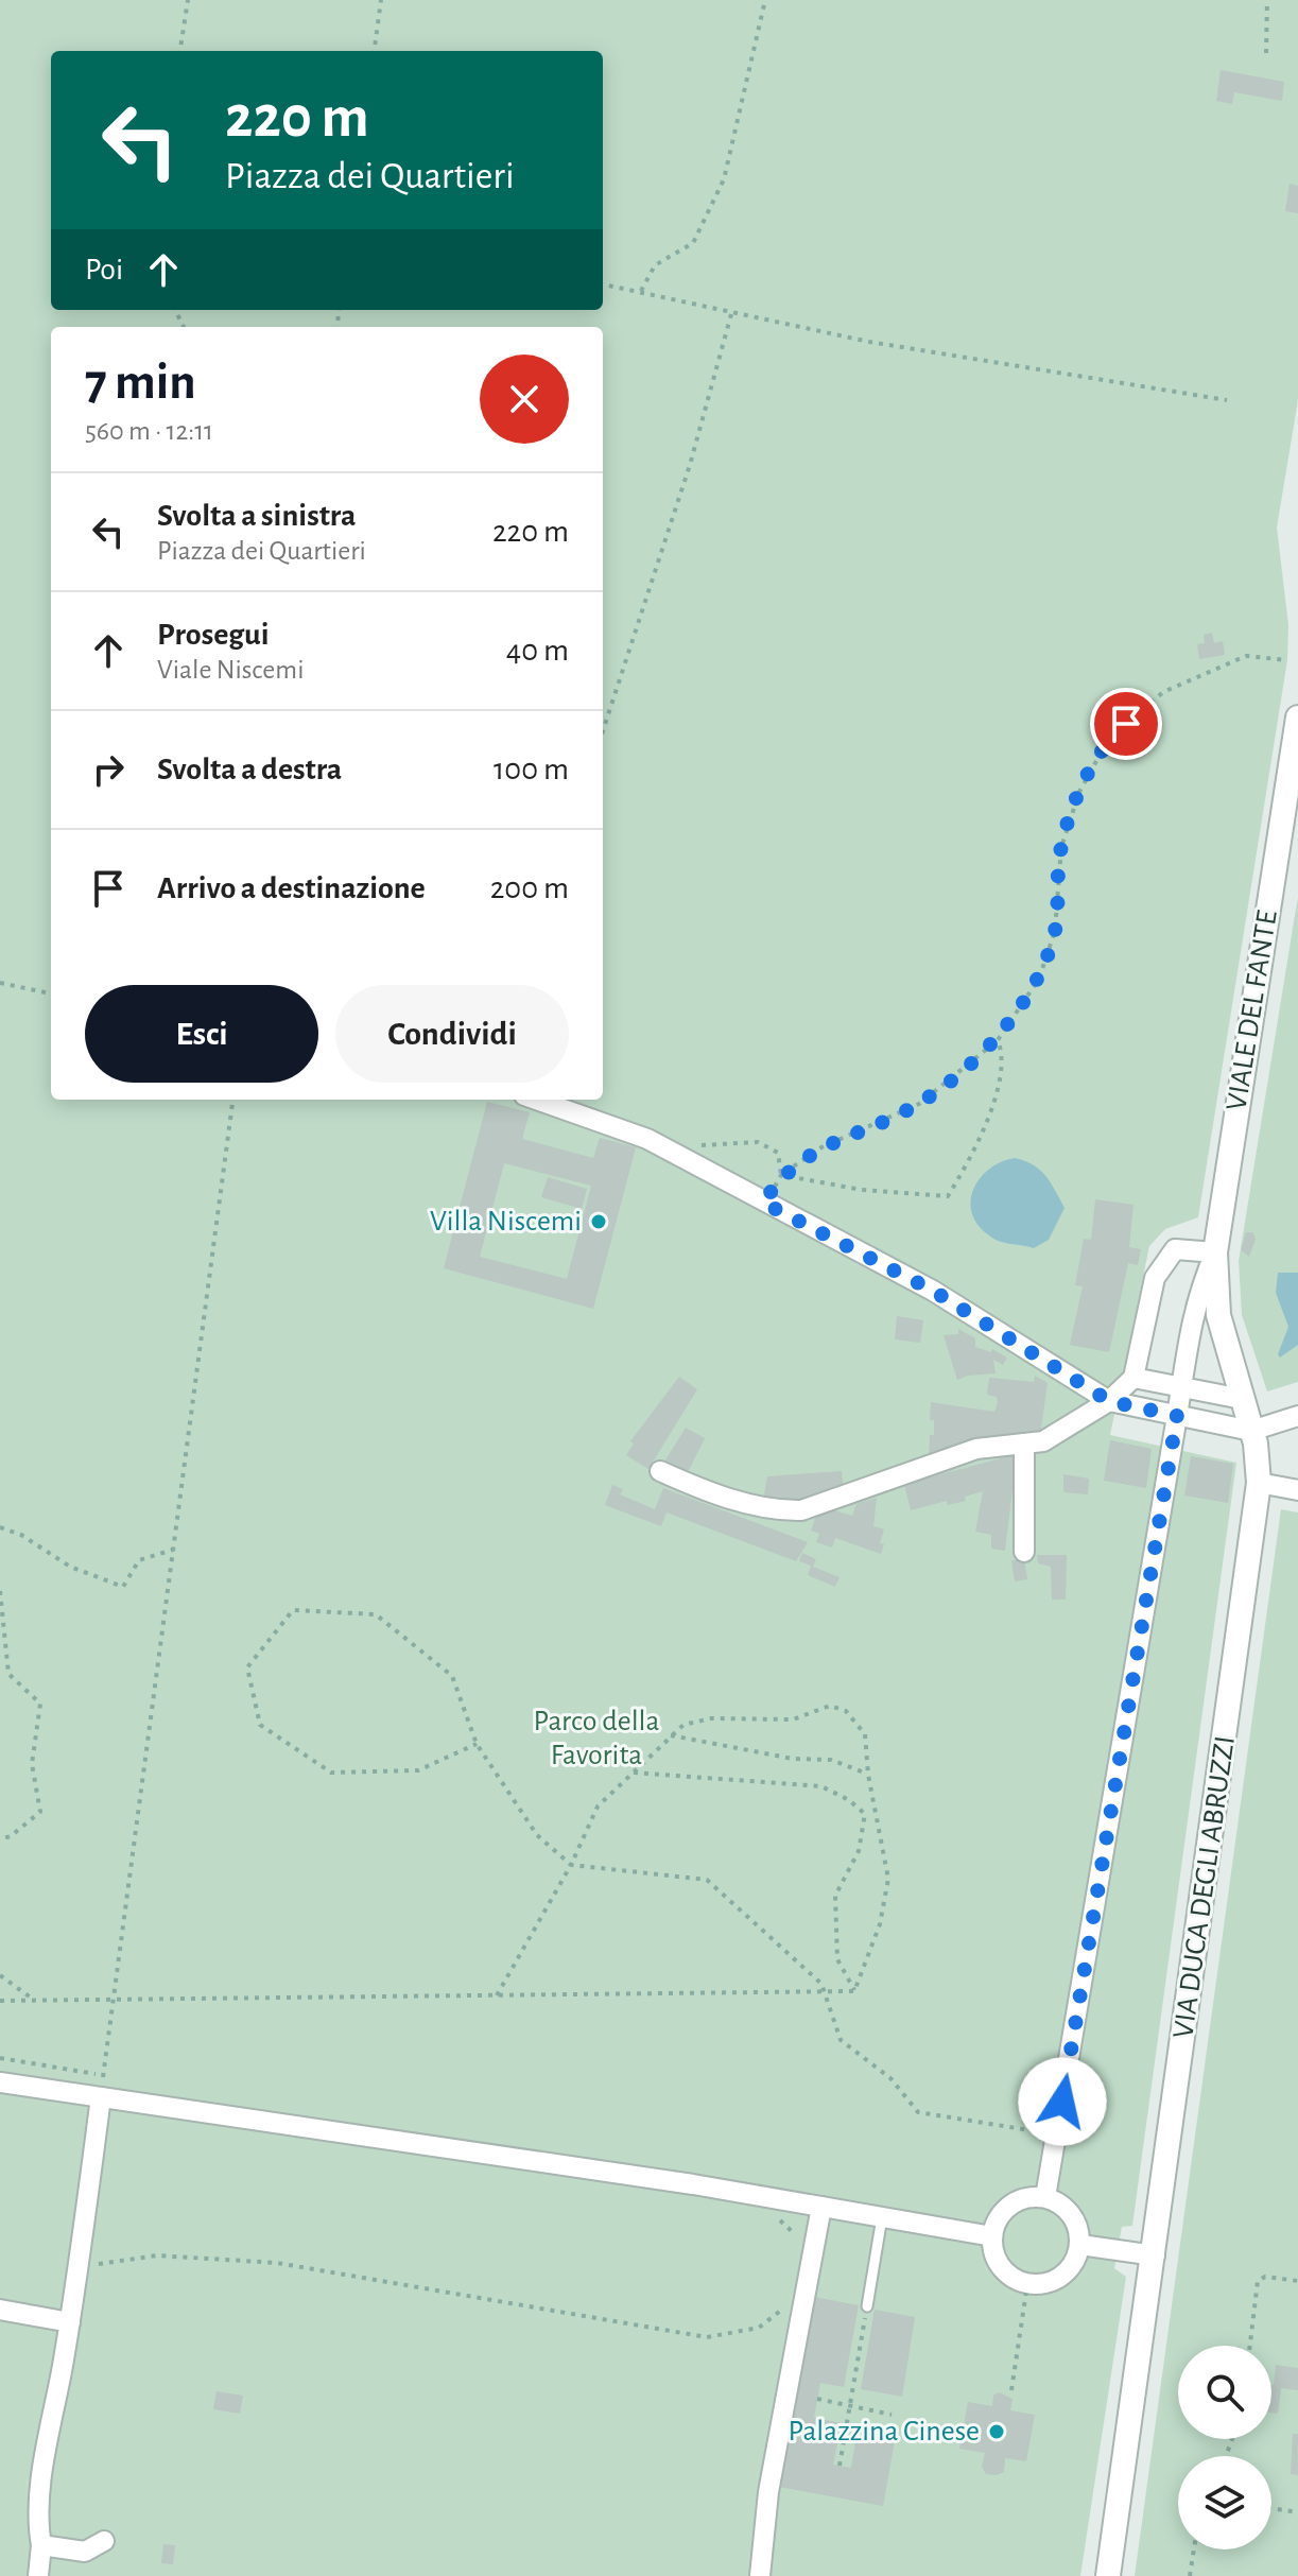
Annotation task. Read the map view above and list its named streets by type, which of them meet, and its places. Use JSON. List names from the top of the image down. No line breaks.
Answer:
{"streets":{"street":["VIALE DEL FANTE","VIA DUCA DEGLI ABRUZZI"]},"crossings":[["VIALE DEL FANTE","VIA DUCA DEGLI ABRUZZI"]],"parks":["Parco della Favorita"],"places":["Villa Niscemi","Palazzina Cinese"],"page":{"turn":["220 m","Piazza dei Quartieri"],"then":"Poi","heading":["7 min","560 m · 12:11"],"list":[{"name":"Svolta a sinistra","note":"Piazza dei Quartieri","value":"220 m"},{"name":"Prosegui","note":"Viale Niscemi","value":"40 m"},{"name":"Svolta a destra","value":"100 m"},{"name":"Arrivo a destinazione","value":"200 m"}],"buttons":["Esci","Condividi"]}}
